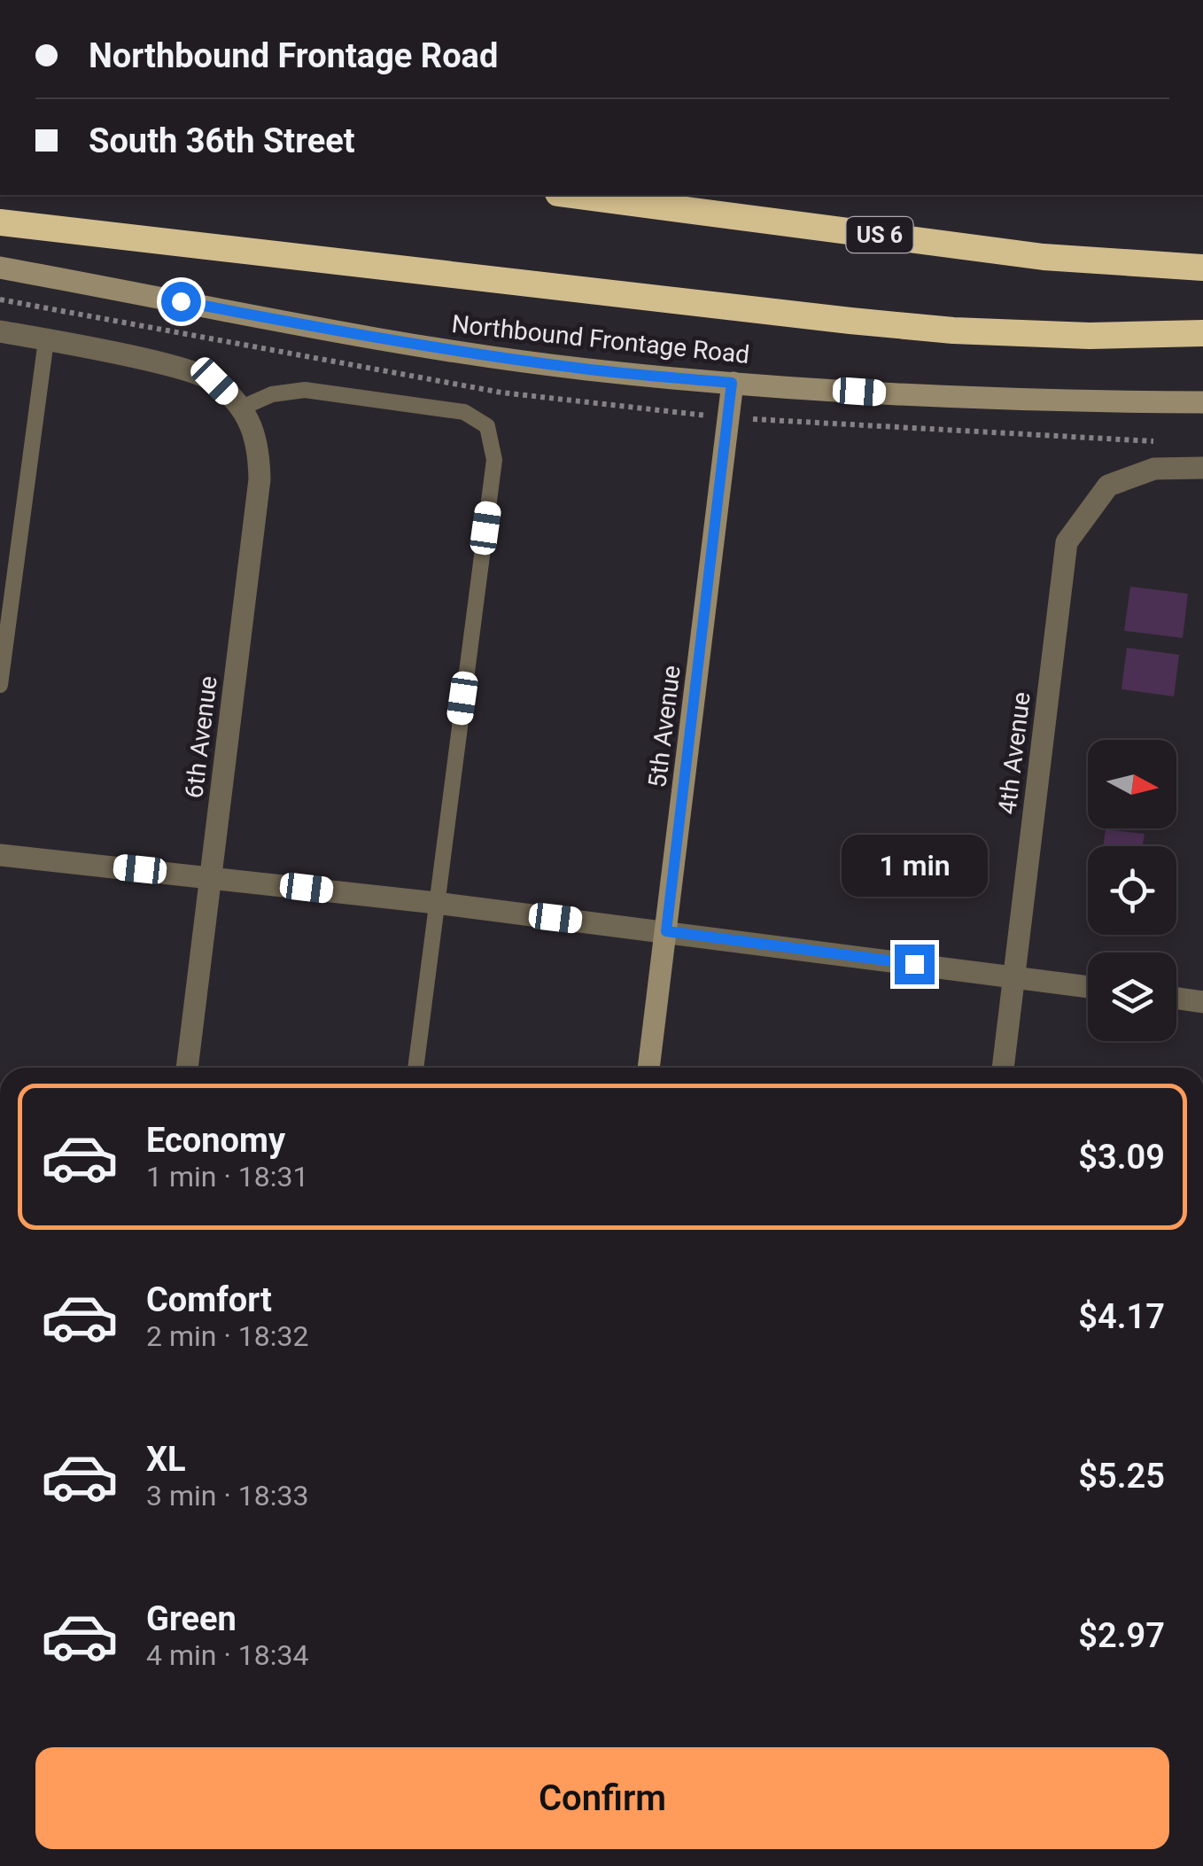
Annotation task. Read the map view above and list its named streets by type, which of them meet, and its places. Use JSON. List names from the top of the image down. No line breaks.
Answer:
{"streets":{"highway":["US 6"],"street":["Northbound Frontage Road","5th Avenue","6th Avenue","4th Avenue"]},"crossings":[["Northbound Frontage Road","5th Avenue"]],"north":"right","page":{"banner":["Northbound Frontage Road","South 36th Street"],"bubble":"1 min","list":[{"name":"Economy","note":"1 min · 18:31","value":"$3.09"},{"name":"Comfort","note":"2 min · 18:32","value":"$4.17"},{"name":"XL","note":"3 min · 18:33","value":"$5.25"},{"name":"Green","note":"4 min · 18:34","value":"$2.97"}],"buttons":"Confirm"}}
